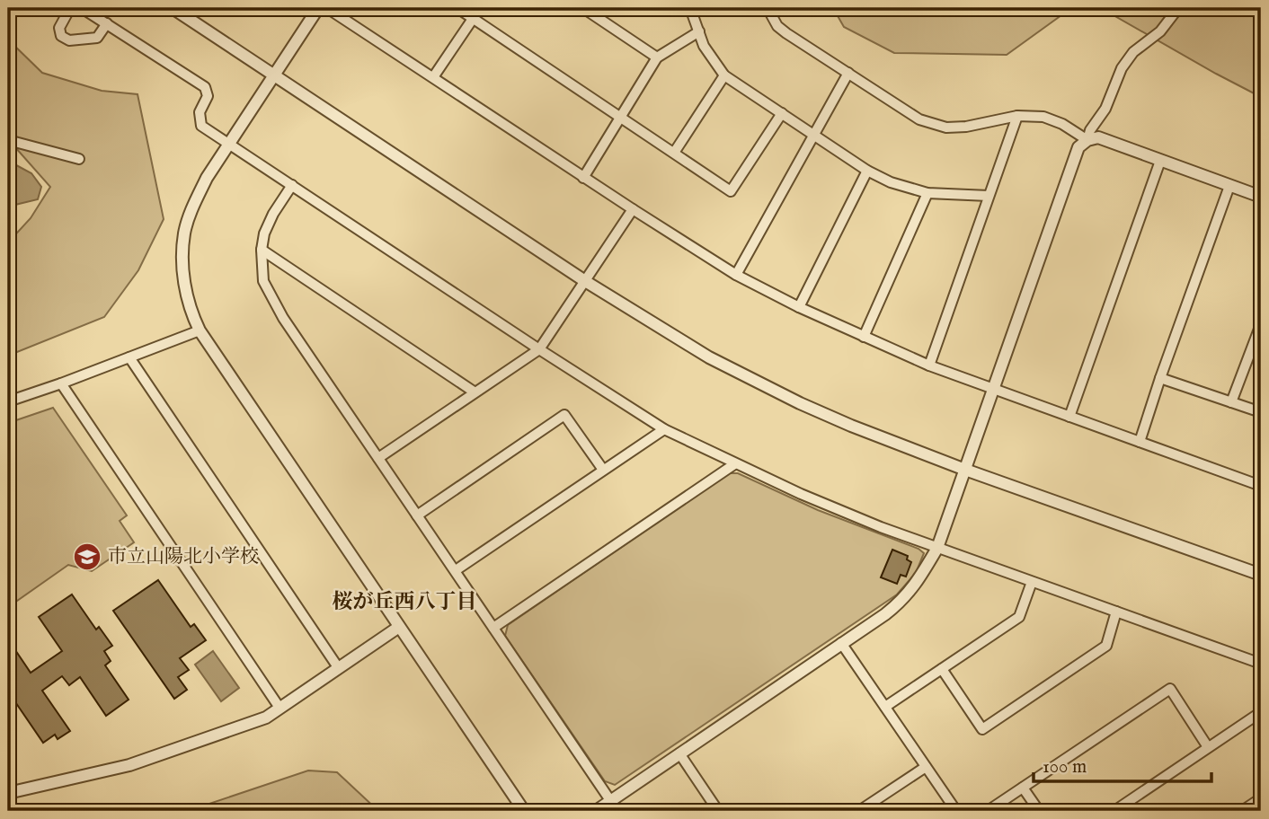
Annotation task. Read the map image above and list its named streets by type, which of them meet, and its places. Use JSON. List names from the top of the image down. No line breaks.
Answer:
{"districts":["桜が丘西八丁目"],"places":{"school or university":["市立山陽北小学校"]},"scale_bar":"100 m"}
